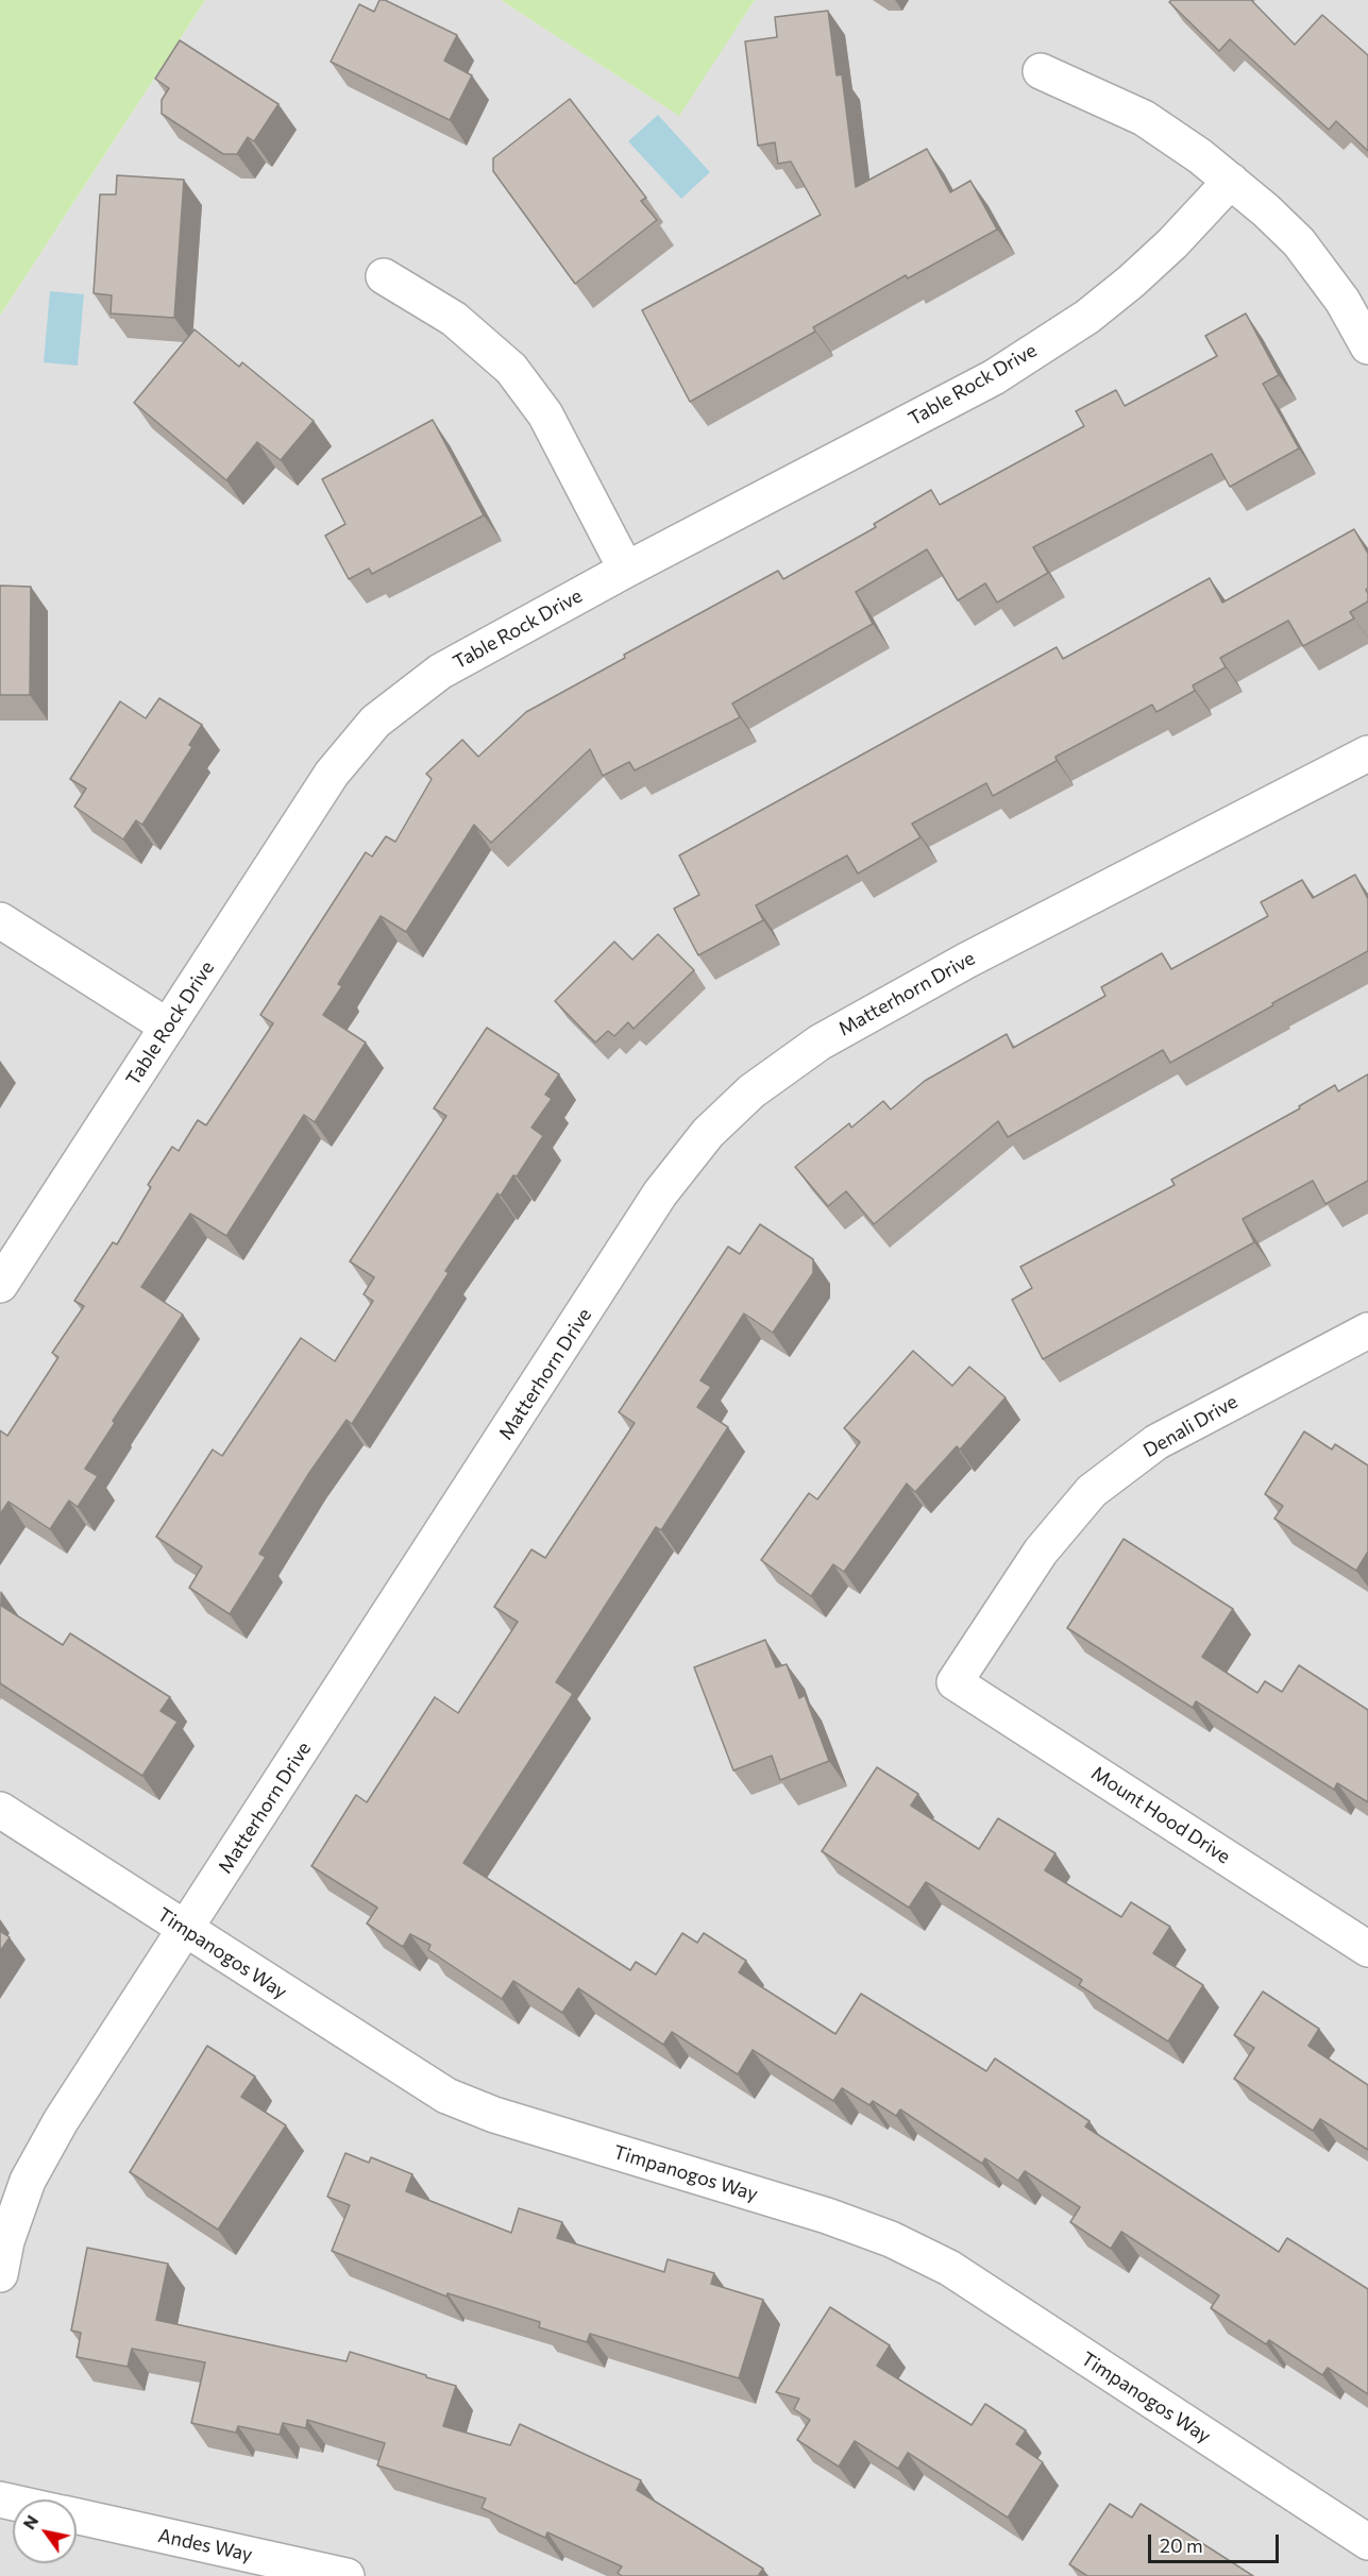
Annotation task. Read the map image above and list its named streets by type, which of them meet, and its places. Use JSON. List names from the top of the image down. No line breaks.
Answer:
{"streets":{"street":["Table Rock Drive","Matterhorn Drive","Denali Drive","Mount Hood Drive","Timpanogos Way","Andes Way"]},"crossings":[["Matterhorn Drive","Timpanogos Way"],["Denali Drive","Mount Hood Drive"]],"scale_bar":"20 m","north":"top left"}
